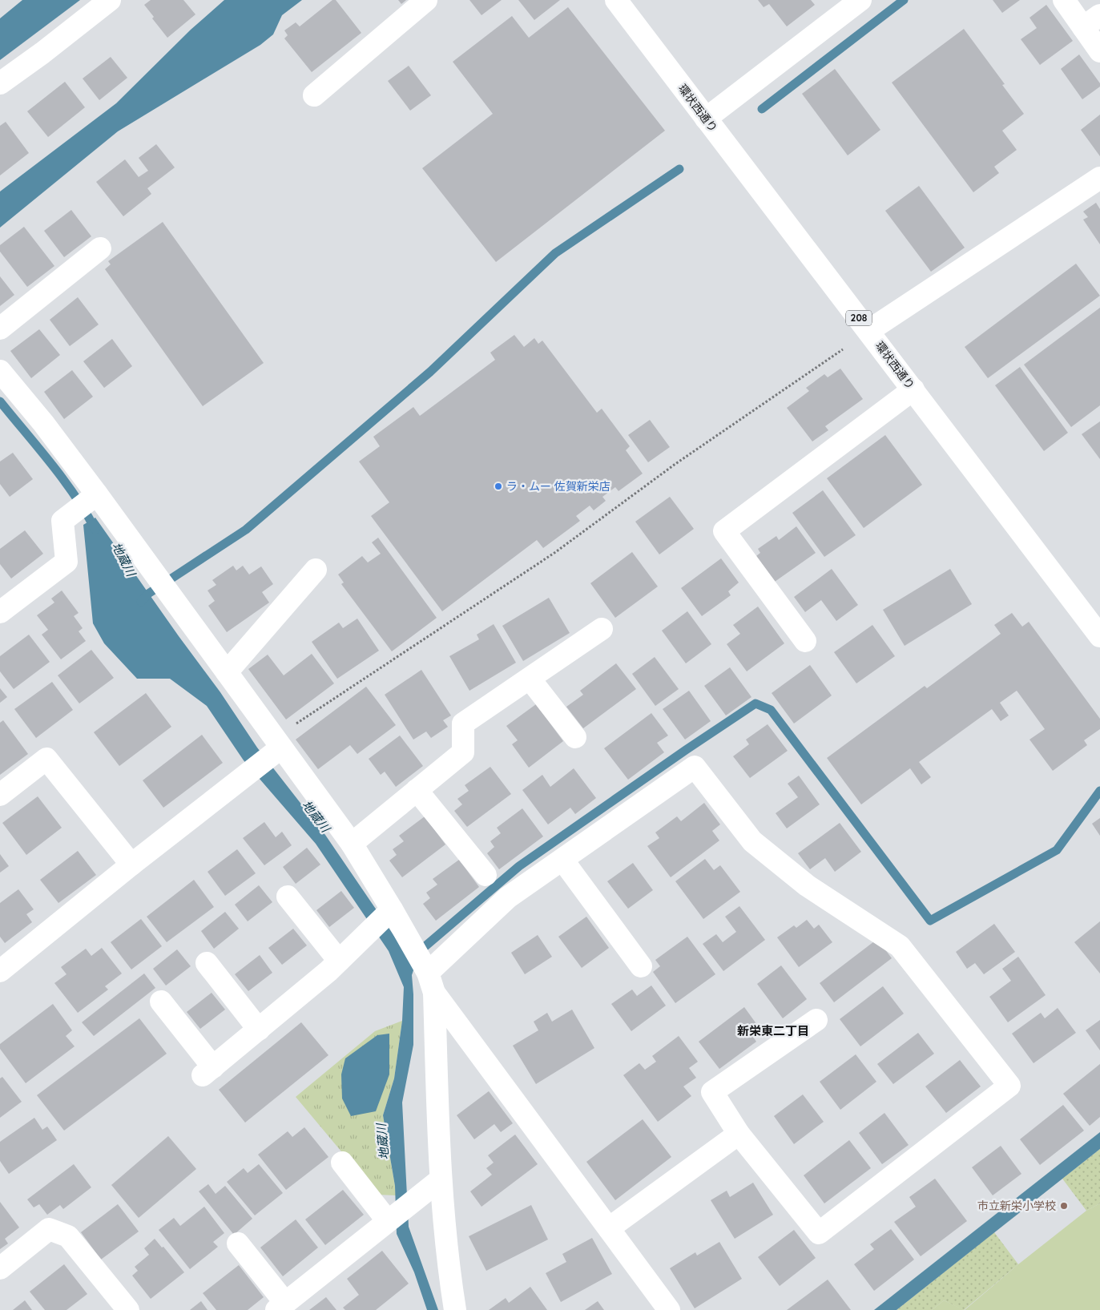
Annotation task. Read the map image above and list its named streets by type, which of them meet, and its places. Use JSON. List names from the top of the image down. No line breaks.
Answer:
{"streets":{"main road":["環状西通り","208"]},"districts":["新栄東二丁目"],"water":["地蔵川"],"places":["ラ・ムー 佐賀新栄店","市立新栄小学校"]}
